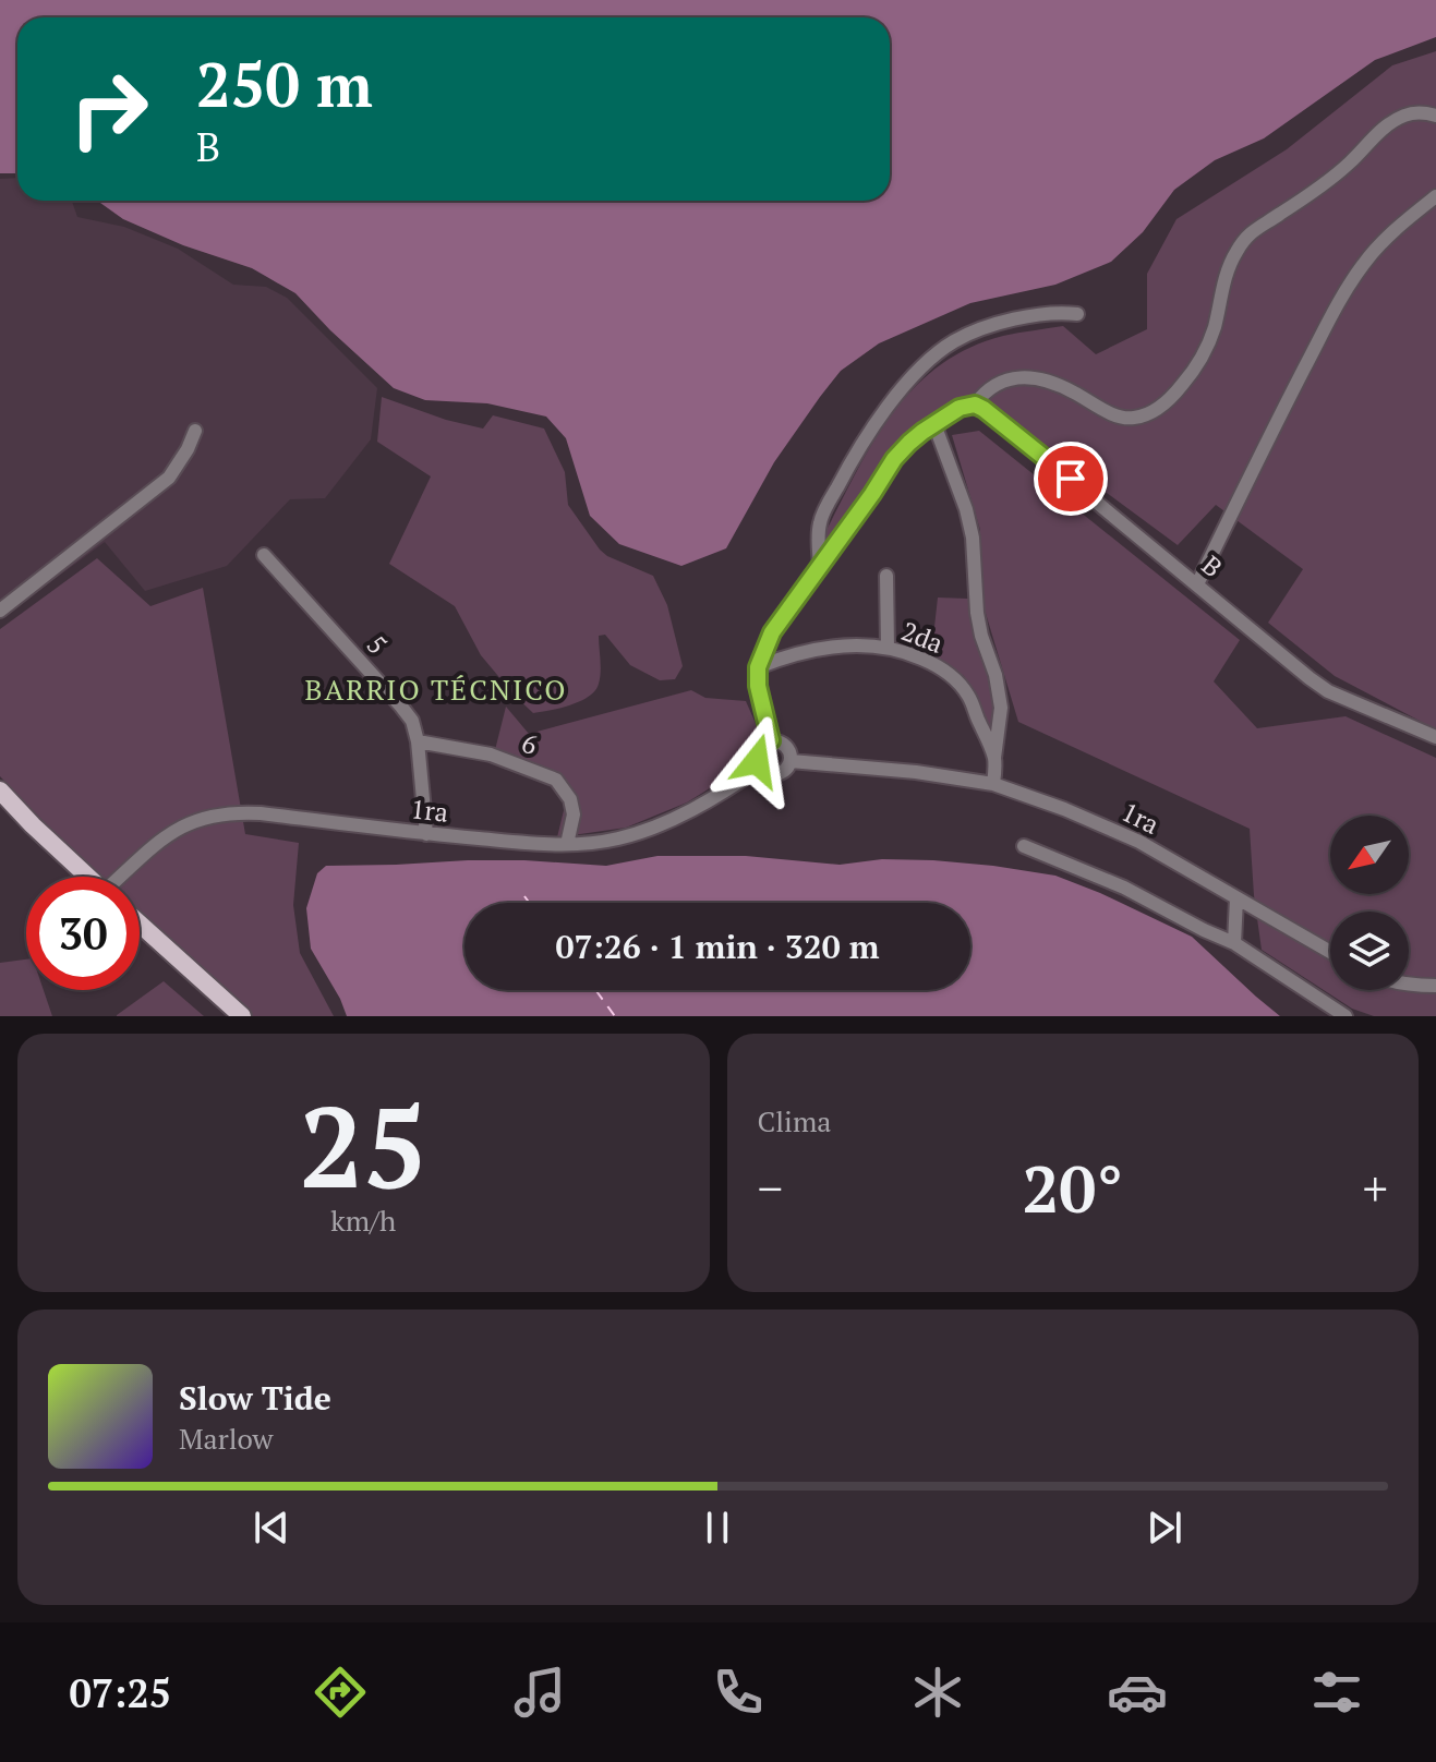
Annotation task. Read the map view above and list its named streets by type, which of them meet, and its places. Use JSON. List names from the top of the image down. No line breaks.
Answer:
{"streets":{"street":["B","2da","5","6","1ra"]},"crossings":[["2da","1ra"],["5","6"],["5","1ra"],["6","1ra"]],"districts":["BARRIO TÉCNICO"],"north":"bottom left","page":{"turn":["250 m","B"],"limit":"30","trip":"07:26 · 1 min · 320 m","tile":[["25","km/h"],"Clima"],"heat":["−","20°","+"],"song":["Slow Tide","Marlow"],"tabs":"07:25"}}
